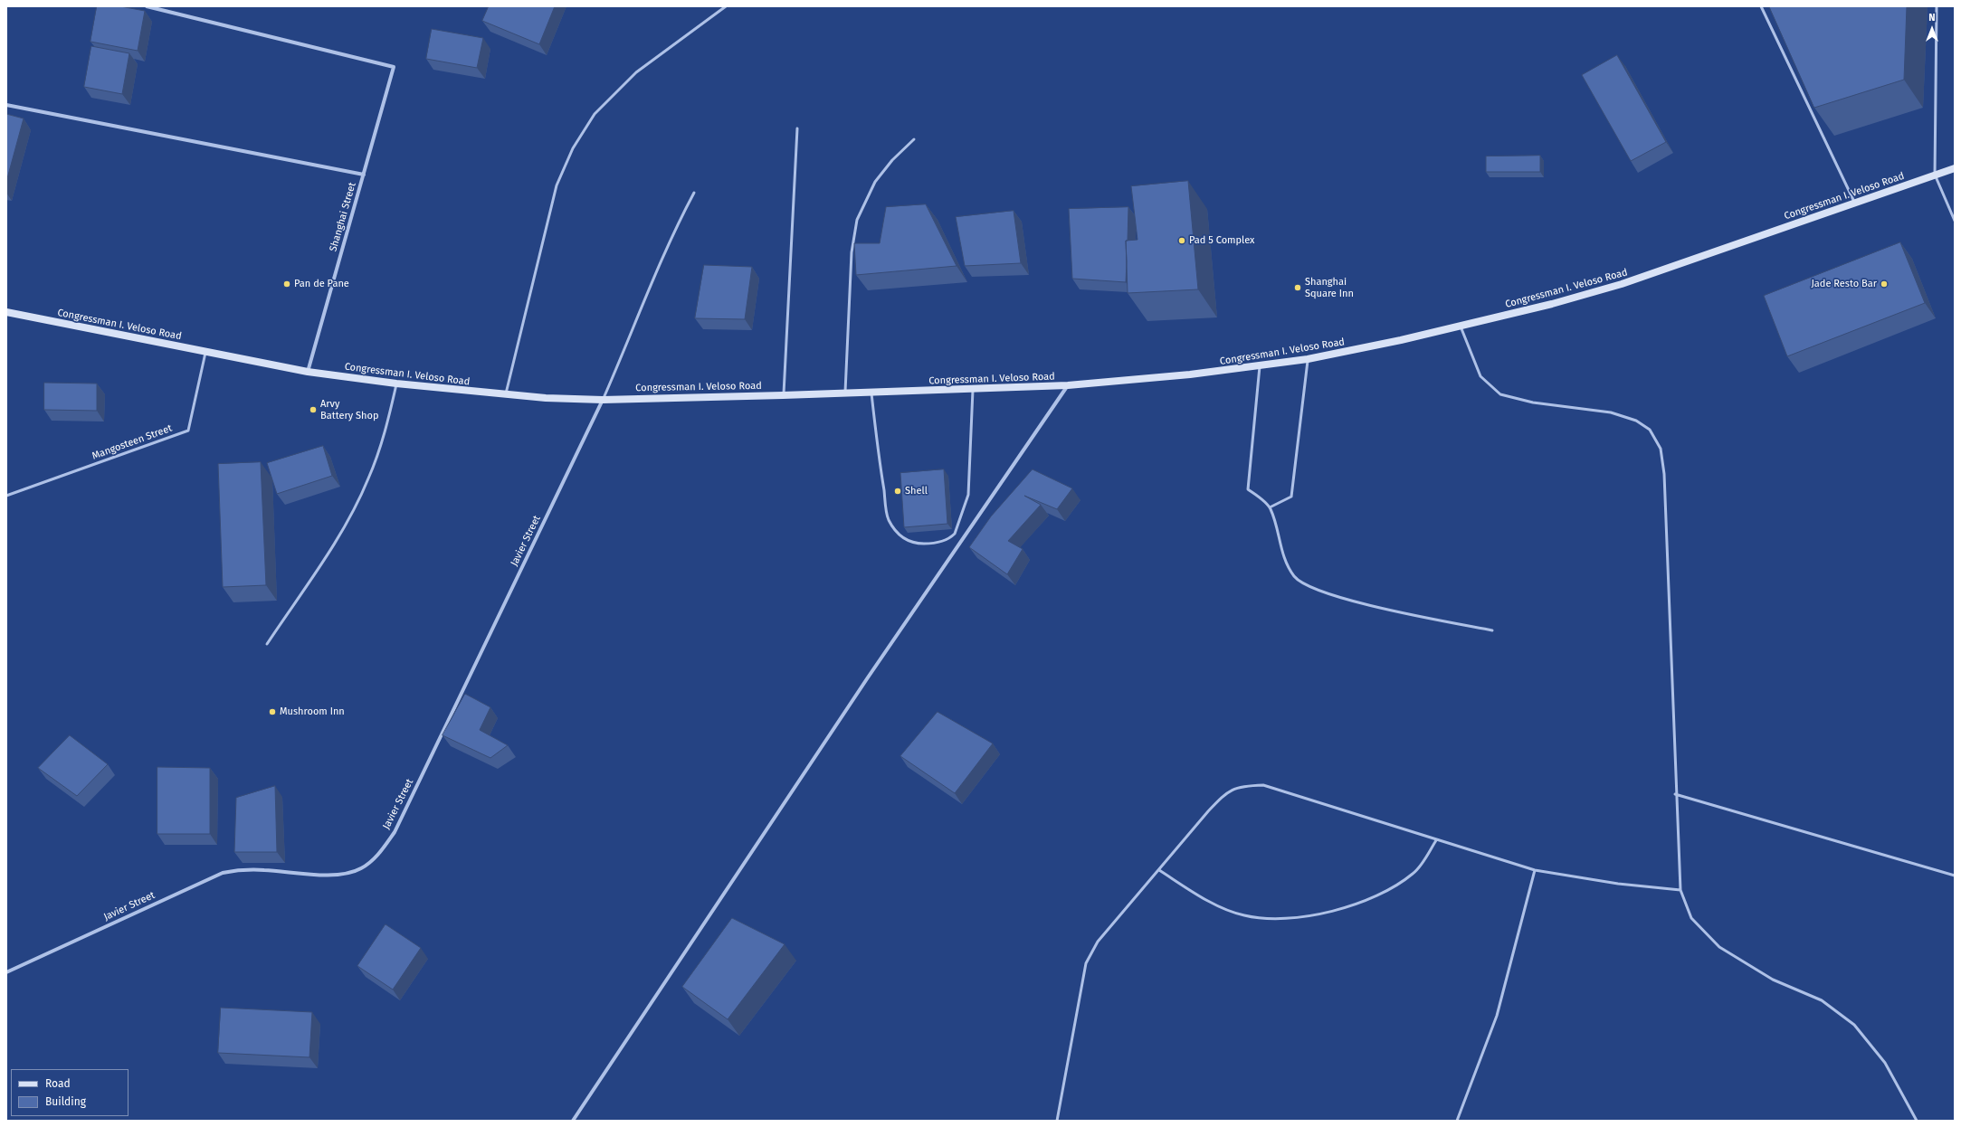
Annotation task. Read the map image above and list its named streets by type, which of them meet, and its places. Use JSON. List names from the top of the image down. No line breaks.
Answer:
{"streets":{"main road":["Congressman I. Veloso Road"],"street":["Shanghai Street","Javier Street"],"lane":["Mangosteen Street"]},"crossings":[["Congressman I. Veloso Road","Shanghai Street"],["Congressman I. Veloso Road","Mangosteen Street"],["Congressman I. Veloso Road","Javier Street"]],"places":["Pad 5 Complex","Pan de Pane","Jade Resto Bar","Shanghai Square Inn","Arvy Battery Shop","Shell","Mushroom Inn"],"legend":["Road","Building"],"north":"top"}
